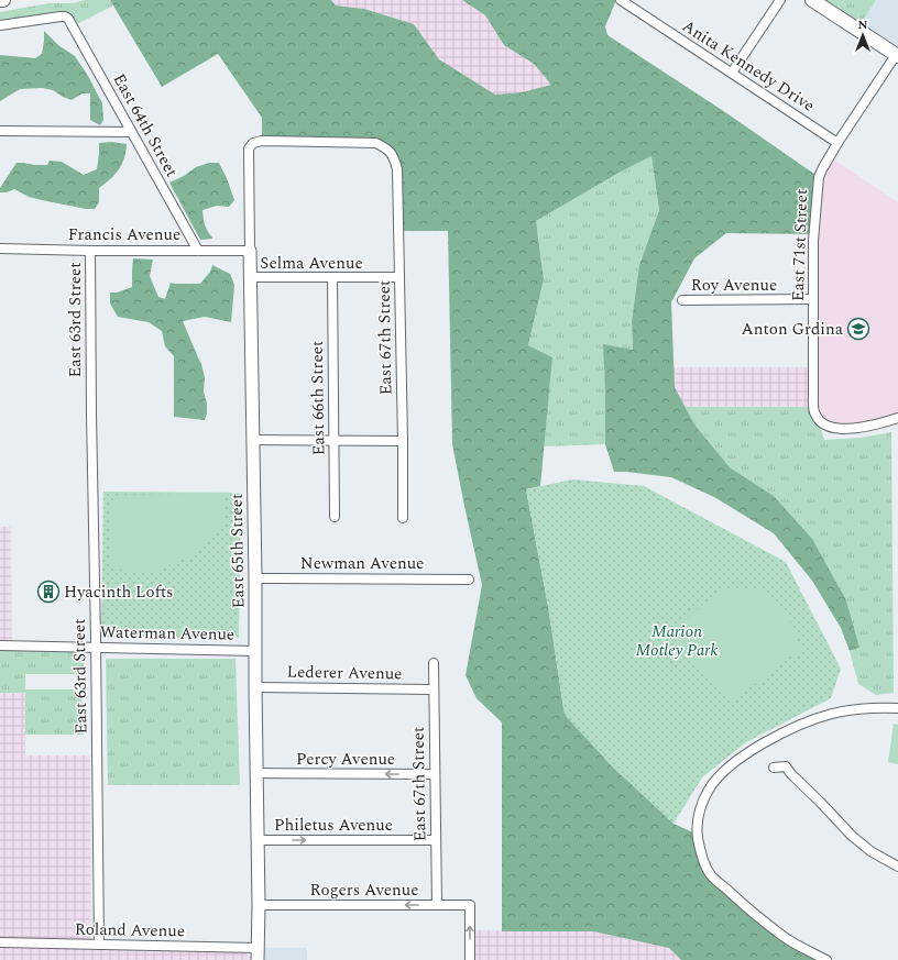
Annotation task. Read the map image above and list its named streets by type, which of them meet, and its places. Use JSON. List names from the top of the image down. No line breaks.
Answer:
{"streets":{"street":["Anita Kennedy Drive","East 64th Street","Francis Avenue","East 71st Street","Selma Avenue","Roy Avenue","East 63rd Street","East 67th Street","East 66th Street","East 65th Street","Newman Avenue","Waterman Avenue","Lederer Avenue","Percy Avenue","Philetus Avenue","Rogers Avenue","Roland Avenue"]},"crossings":[["Anita Kennedy Drive","East 71st Street"],["East 64th Street","Francis Avenue"],["Francis Avenue","East 63rd Street"],["Francis Avenue","East 65th Street"],["East 71st Street","Roy Avenue"],["Selma Avenue","East 67th Street"],["Selma Avenue","East 66th Street"],["Selma Avenue","East 65th Street"],["East 63rd Street","Waterman Avenue"],["East 63rd Street","Roland Avenue"],["East 67th Street","East 65th Street"],["East 67th Street","Lederer Avenue"],["East 67th Street","Percy Avenue"],["East 67th Street","Philetus Avenue"],["East 67th Street","Rogers Avenue"],["East 65th Street","Newman Avenue"],["East 65th Street","Waterman Avenue"],["East 65th Street","Lederer Avenue"],["East 65th Street","Percy Avenue"],["East 65th Street","Philetus Avenue"],["East 65th Street","Rogers Avenue"],["East 65th Street","Roland Avenue"]],"one_way":["Percy Avenue","Philetus Avenue","Rogers Avenue"],"parks":["Marion Motley Park"],"places":{"school or university":["Anton Grdina"],"building":["Hyacinth Lofts"]},"north":"top"}
